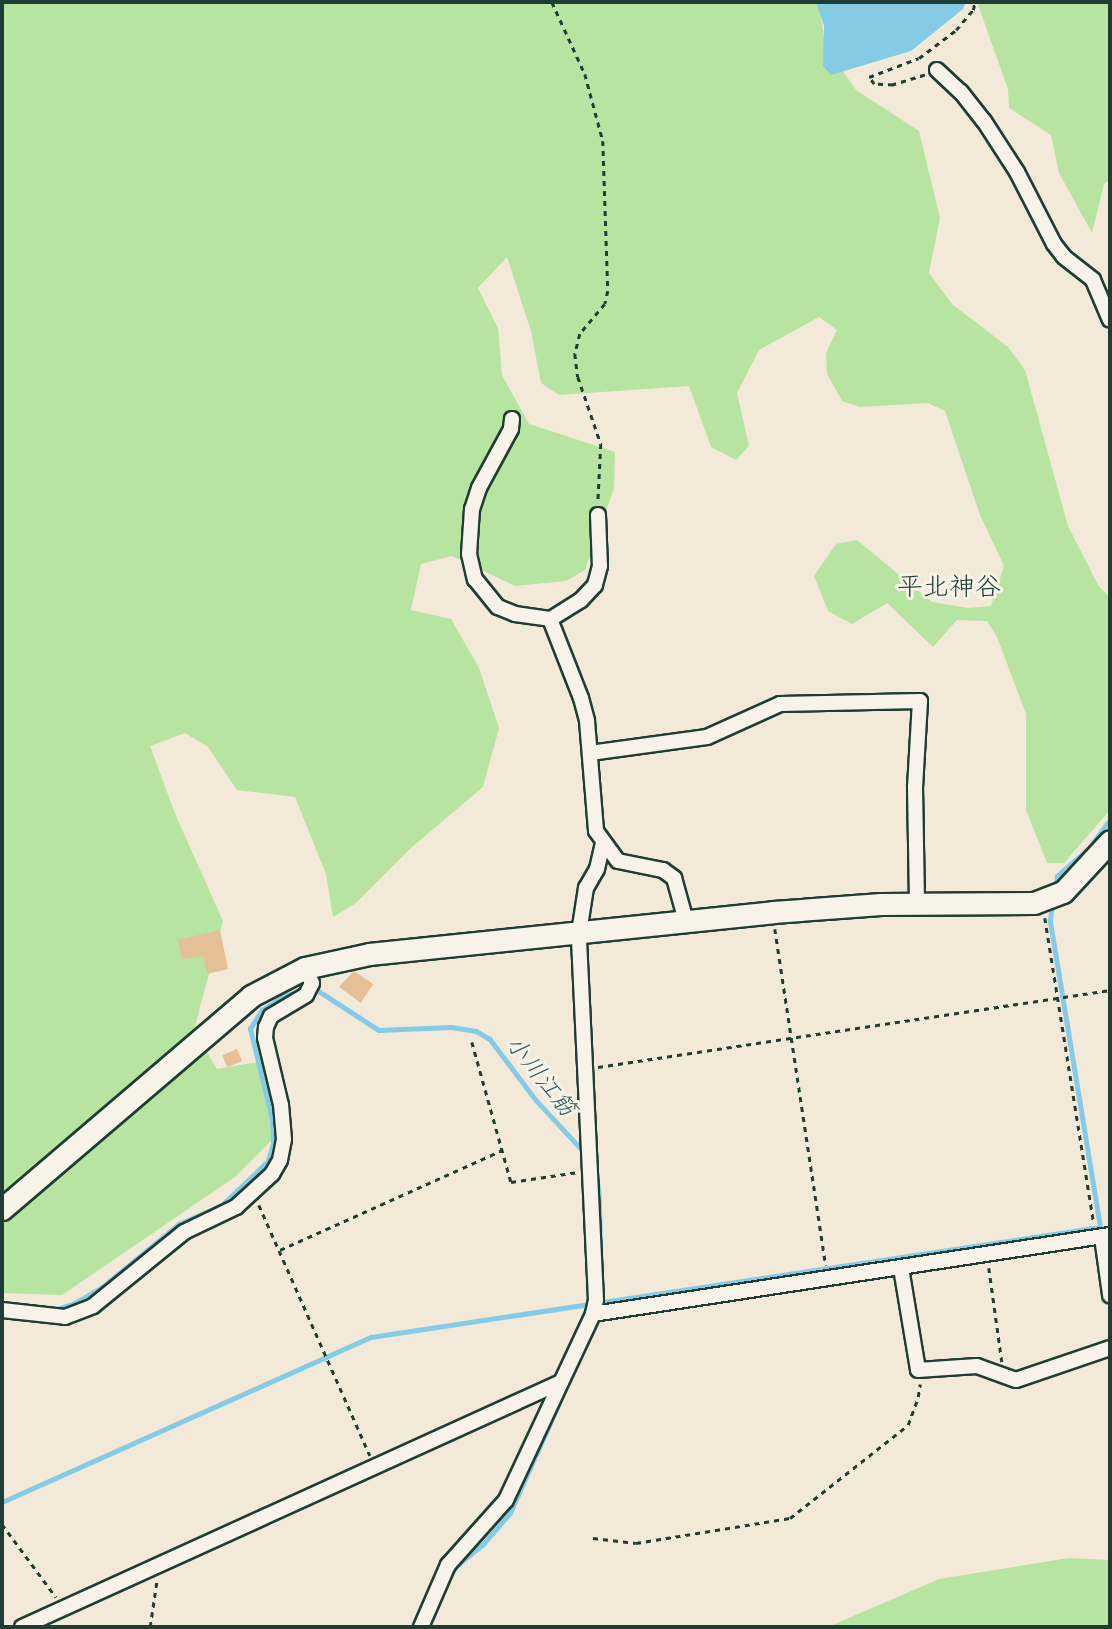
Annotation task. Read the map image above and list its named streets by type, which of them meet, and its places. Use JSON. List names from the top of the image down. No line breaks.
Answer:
{"districts":["平北神谷"],"water":["小川江筋"]}
